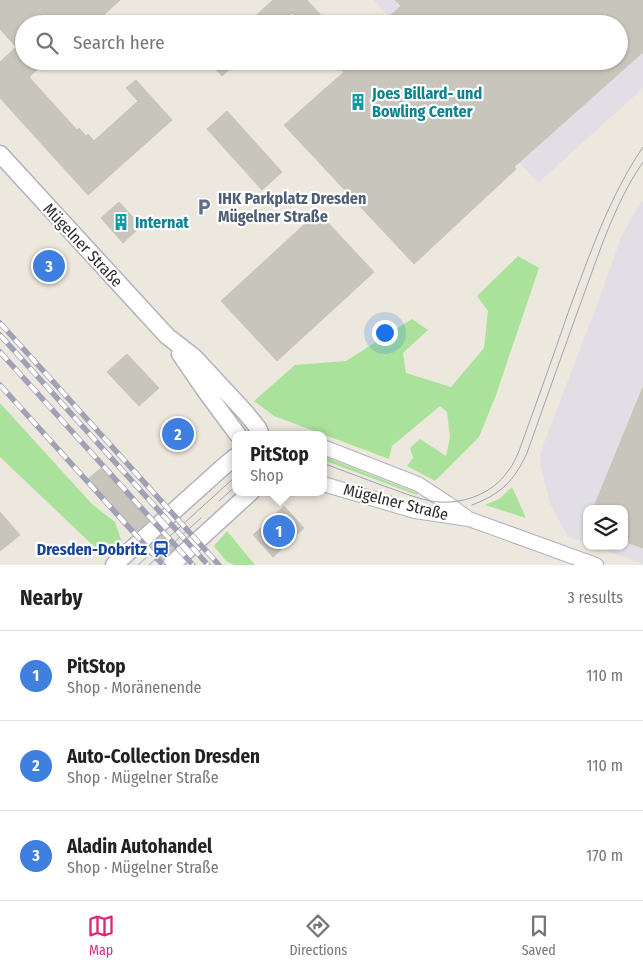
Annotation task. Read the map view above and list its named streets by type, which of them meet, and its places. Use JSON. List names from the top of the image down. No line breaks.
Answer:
{"streets":{"main road":["Mügelner Straße"]},"places":{"building":["Joes Billard- und Bowling Center","Internat"],"parking":["IHK Parkplatz Dresden Mügelner Straße"],"station":["Dresden-Dobritz"]},"page":{"search":"Search here","pins":["3","2","1"],"popup":["PitStop","Shop"],"heading":["Nearby","3 results"],"list":[{"mark":"1","name":"PitStop","note":"Shop · Moränenende","value":"110 m"},{"mark":"2","name":"Auto-Collection Dresden","note":"Shop · Mügelner Straße","value":"110 m"},{"mark":"3","name":"Aladin Autohandel","note":"Shop · Mügelner Straße","value":"170 m"}],"nav":["Map","Directions","Saved"]}}
